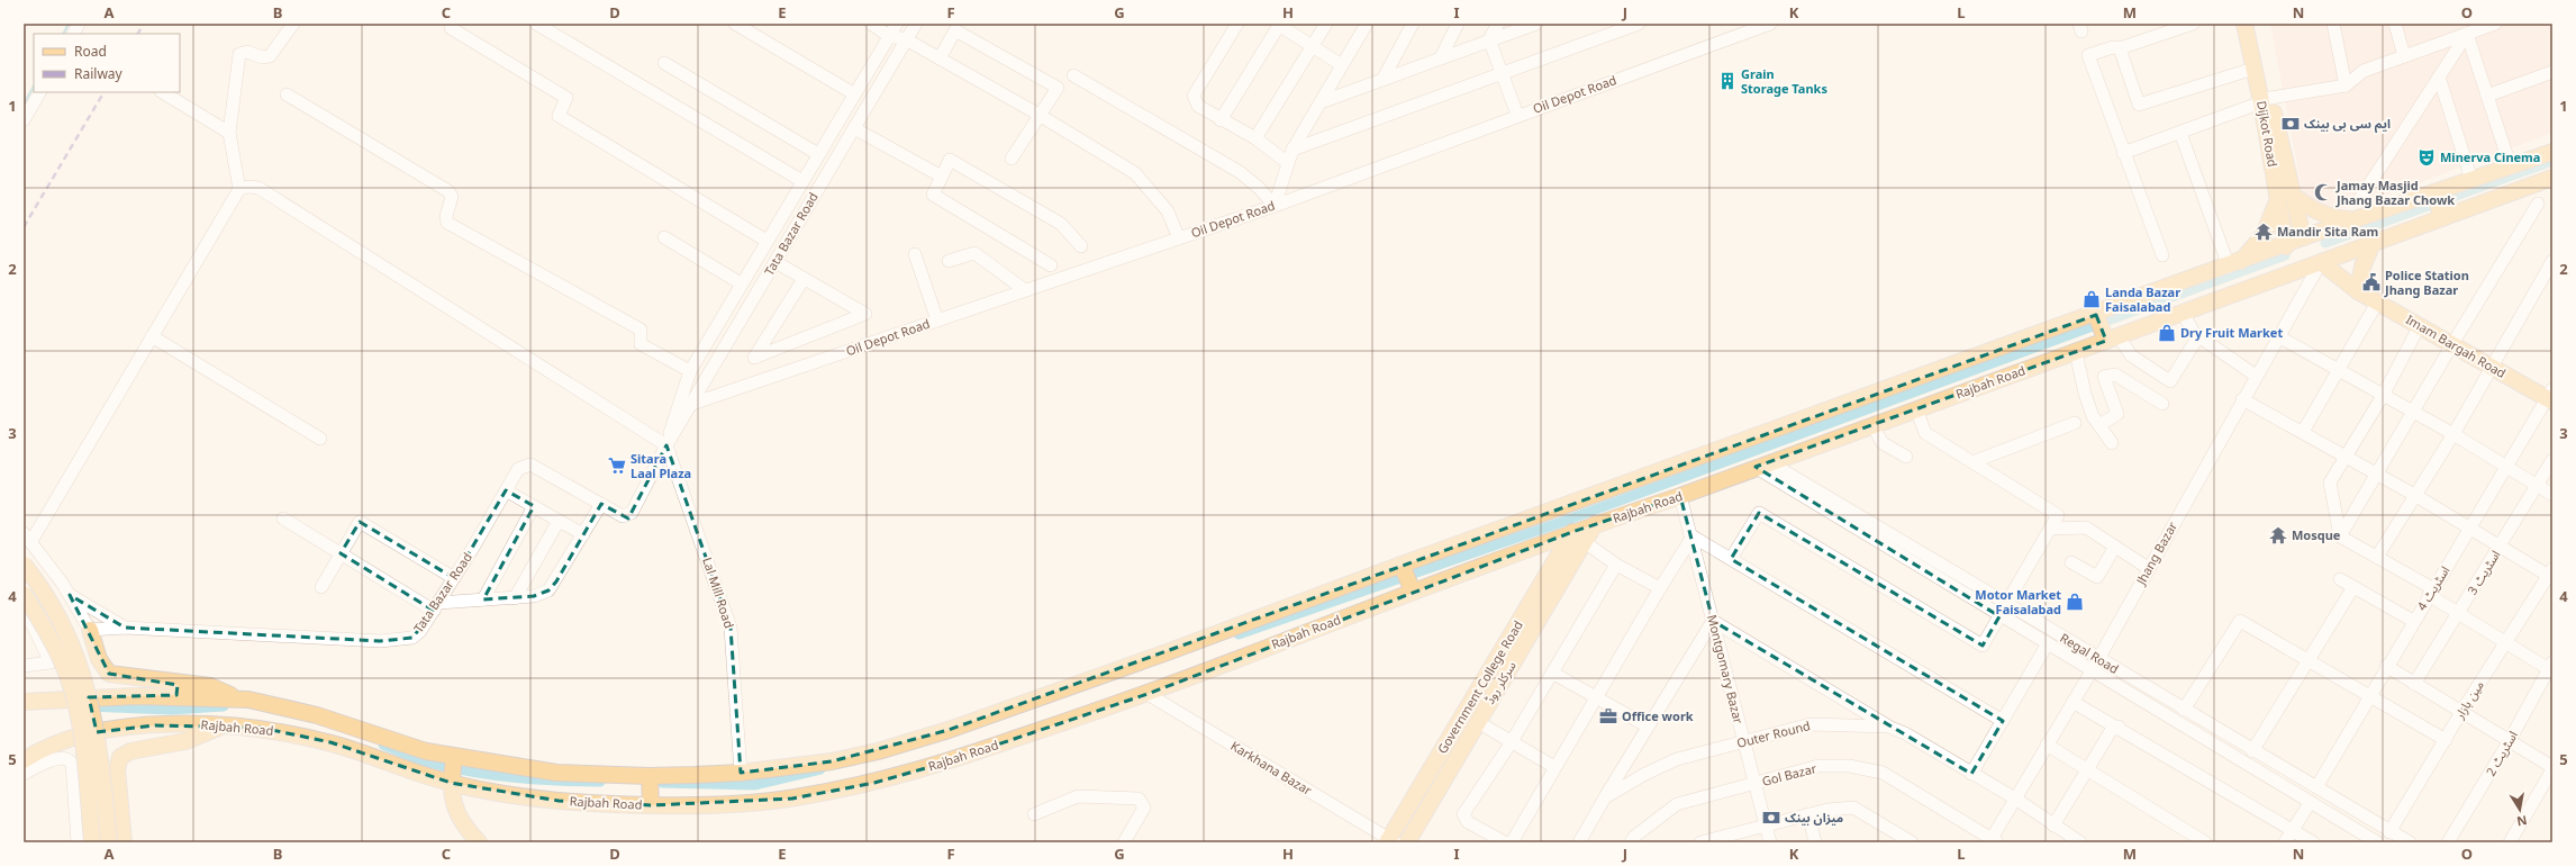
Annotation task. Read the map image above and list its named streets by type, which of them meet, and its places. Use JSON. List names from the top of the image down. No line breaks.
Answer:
{"streets":{"main road":["Dijkot Road","Imam Bargah Road","Rajbah Road","سرکلر روڈ","Government College Road"],"street":["Oil Depot Road","Tata Bazar Road","Jhang Bazar","اسٹریٹ 3","اسٹریٹ 4","Lal Mill Road","Regal Road","Montgomary Bazar","مین بازار","Outer Round","اسٹریٹ 2","Karkhana Bazar","Gol Bazar"]},"crossings":[["Oil Depot Road","Tata Bazar Road"],["Dijkot Road","Rajbah Road"],["Tata Bazar Road","Lal Mill Road"],["Imam Bargah Road","Rajbah Road"],["Imam Bargah Road","Jhang Bazar"],["Imam Bargah Road","اسٹریٹ 4"],["Rajbah Road","Jhang Bazar"],["Rajbah Road","Lal Mill Road"],["Rajbah Road","Regal Road"],["Rajbah Road","Montgomary Bazar"],["Rajbah Road","سرکلر روڈ"],["Rajbah Road","Government College Road"],["Rajbah Road","Karkhana Bazar"],["Jhang Bazar","Regal Road"],["Jhang Bazar","Outer Round"],["Jhang Bazar","Gol Bazar"],["اسٹریٹ 4","Regal Road"],["Regal Road","مین بازار"],["Montgomary Bazar","Outer Round"],["Montgomary Bazar","Gol Bazar"],["Government College Road","Karkhana Bazar"]],"places":{"building":["Grain Storage Tanks"],"bank":["ایم سی بی بینک","میزان بینک"],"theatre":["Minerva Cinema"],"mosque":["Jamay Masjid Jhang Bazar Chowk"],"temple":["Mandir Sita Ram","Mosque"],"public building":["Police Station Jhang Bazar"],"shop":["Landa Bazar Faisalabad","Dry Fruit Market","Motor Market Faisalabad"],"supermarket":["Sitara Laal Plaza"],"office":["Office work"]},"legend":["Road","Railway"],"north":"bottom","grid":{"columns":["A","B","C","D","E","F","G","H","I","J","K","L","M","N","O"],"rows":["1","2","3","4","5"]}}
